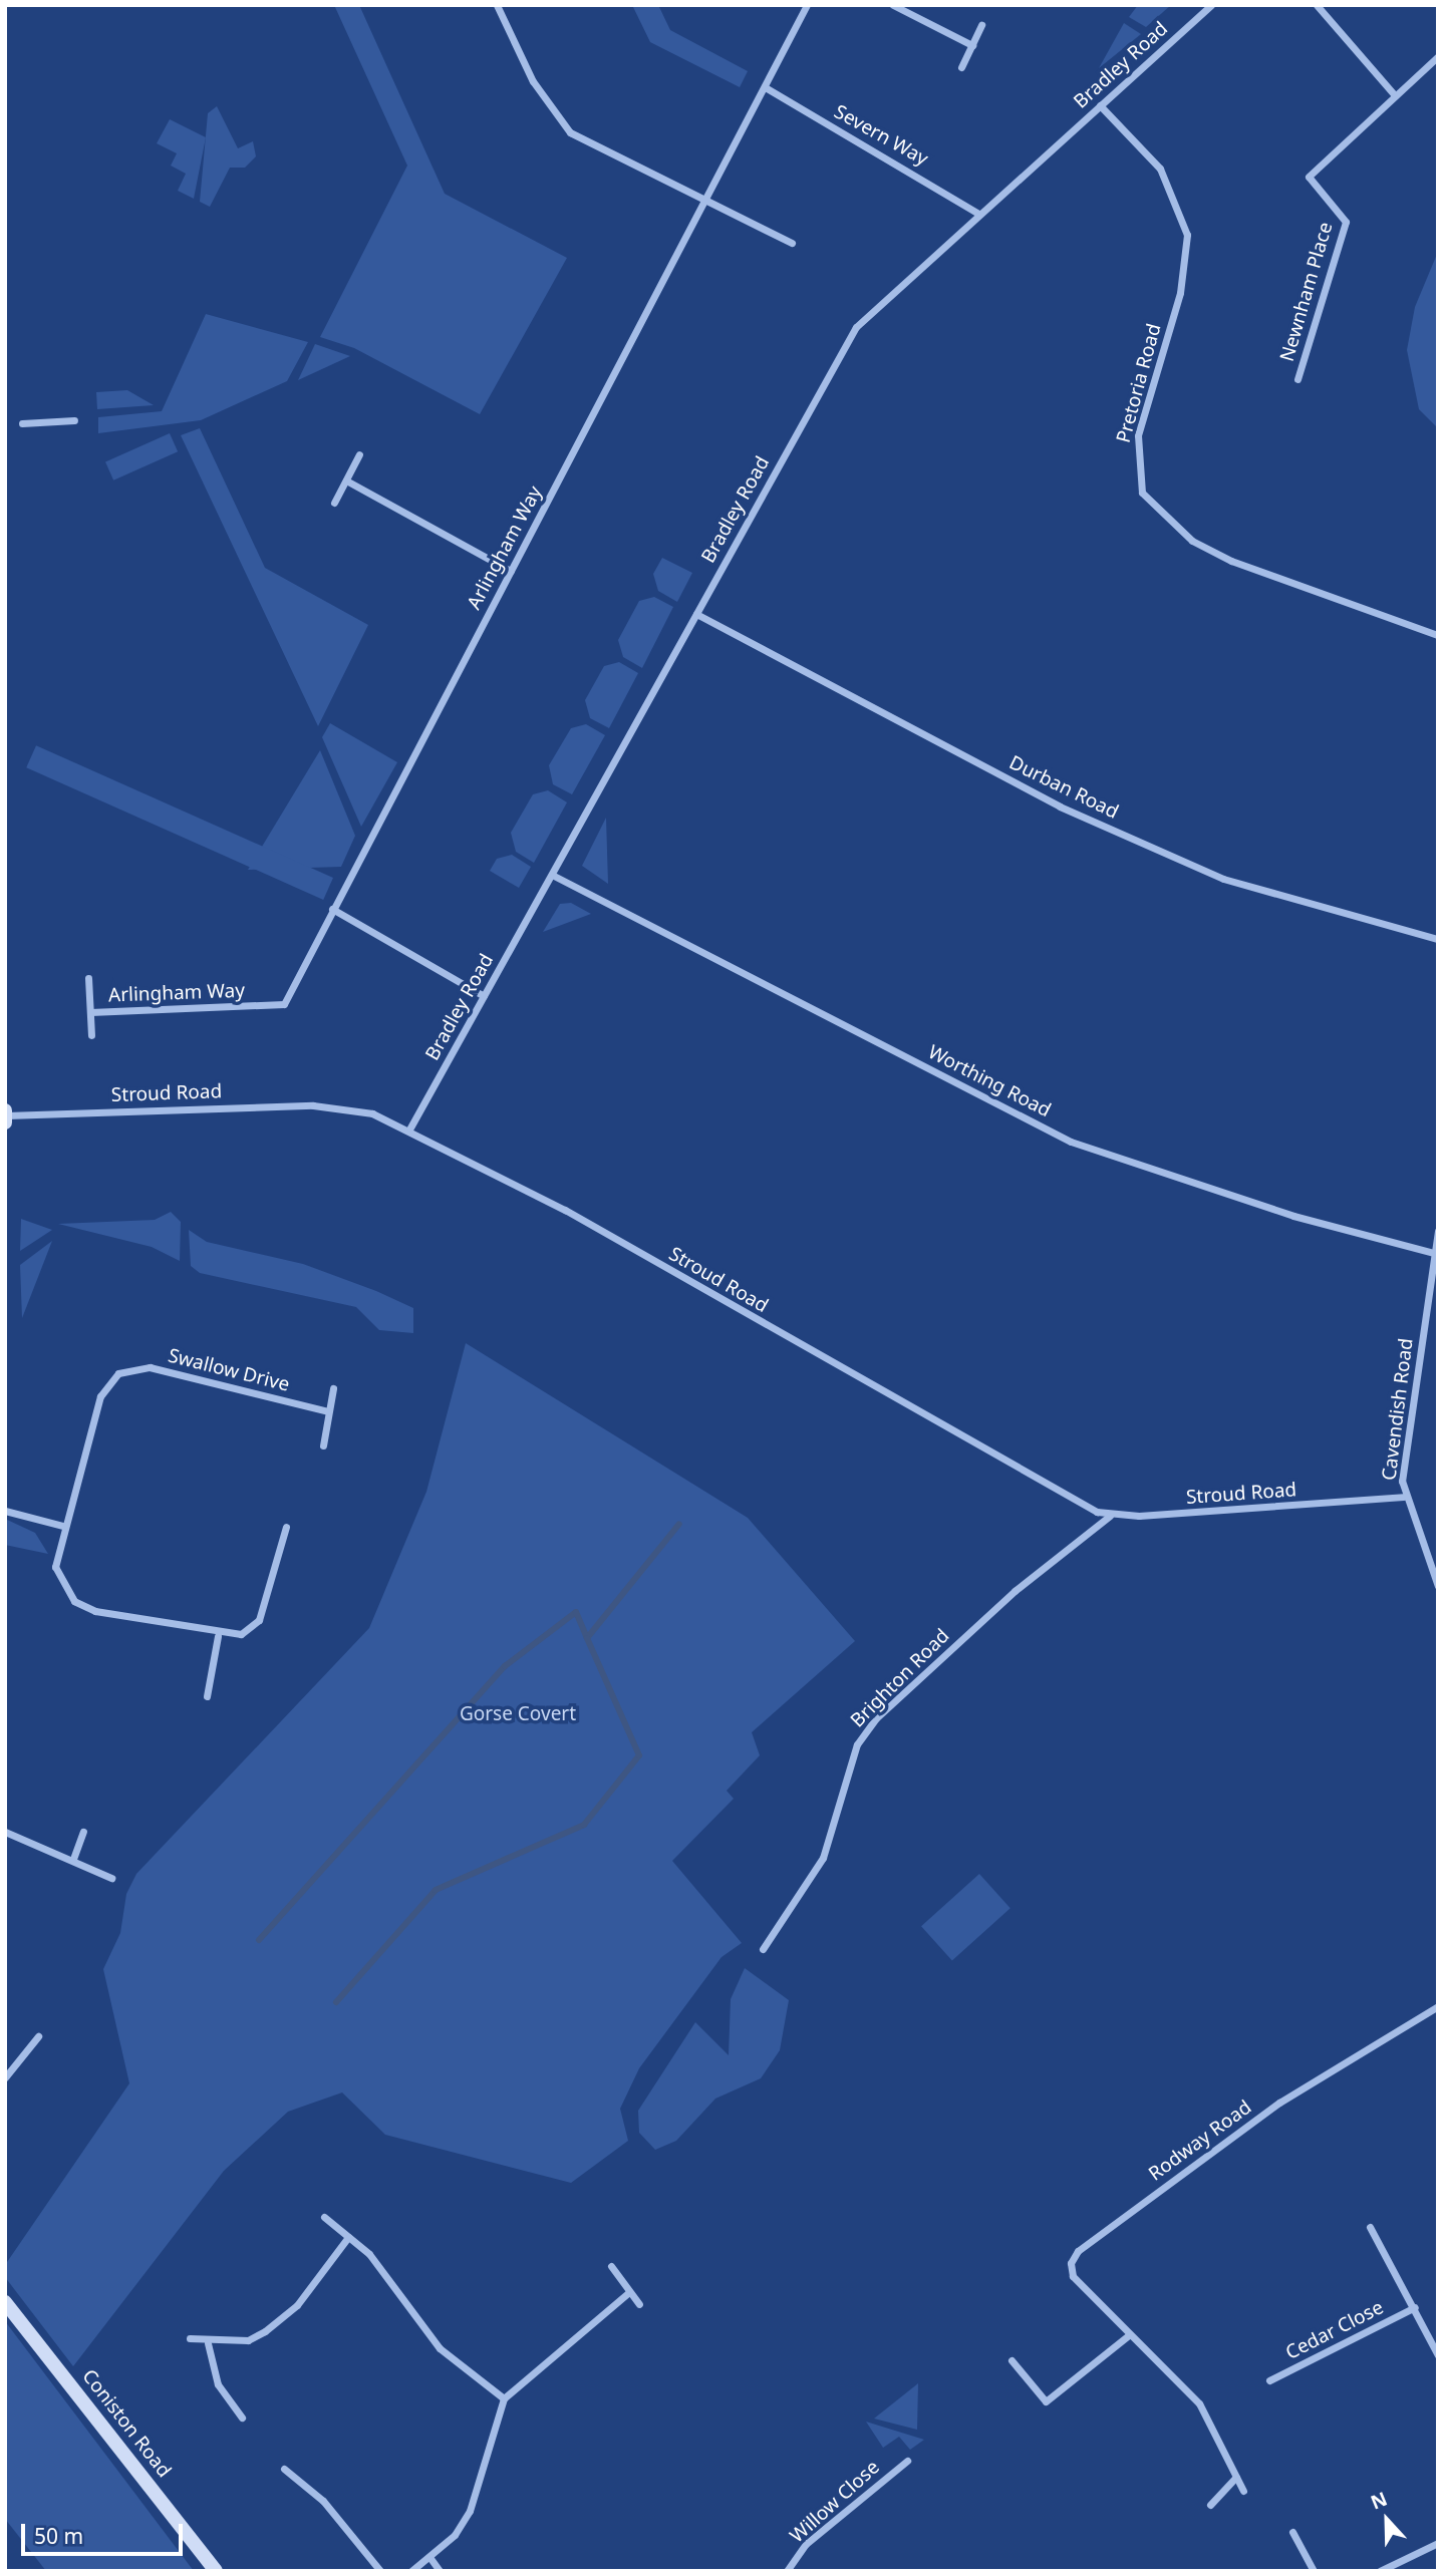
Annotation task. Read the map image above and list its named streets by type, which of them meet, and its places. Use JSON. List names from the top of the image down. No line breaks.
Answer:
{"streets":{"street":["Bradley Road","Severn Way","Newnham Place","Pretoria Road","Arlingham Way","Durban Road","Worthing Road","Stroud Road","Swallow Drive","Cavendish Road","Brighton Road","Rodway Road","Cedar Close","Coniston Road","Willow Close"]},"crossings":[["Bradley Road","Severn Way"],["Bradley Road","Pretoria Road"],["Bradley Road","Durban Road"],["Bradley Road","Worthing Road"],["Bradley Road","Stroud Road"],["Severn Way","Arlingham Way"],["Worthing Road","Cavendish Road"],["Stroud Road","Cavendish Road"],["Stroud Road","Brighton Road"]],"parks":["Gorse Covert"],"scale_bar":"50 m","north":"top"}
